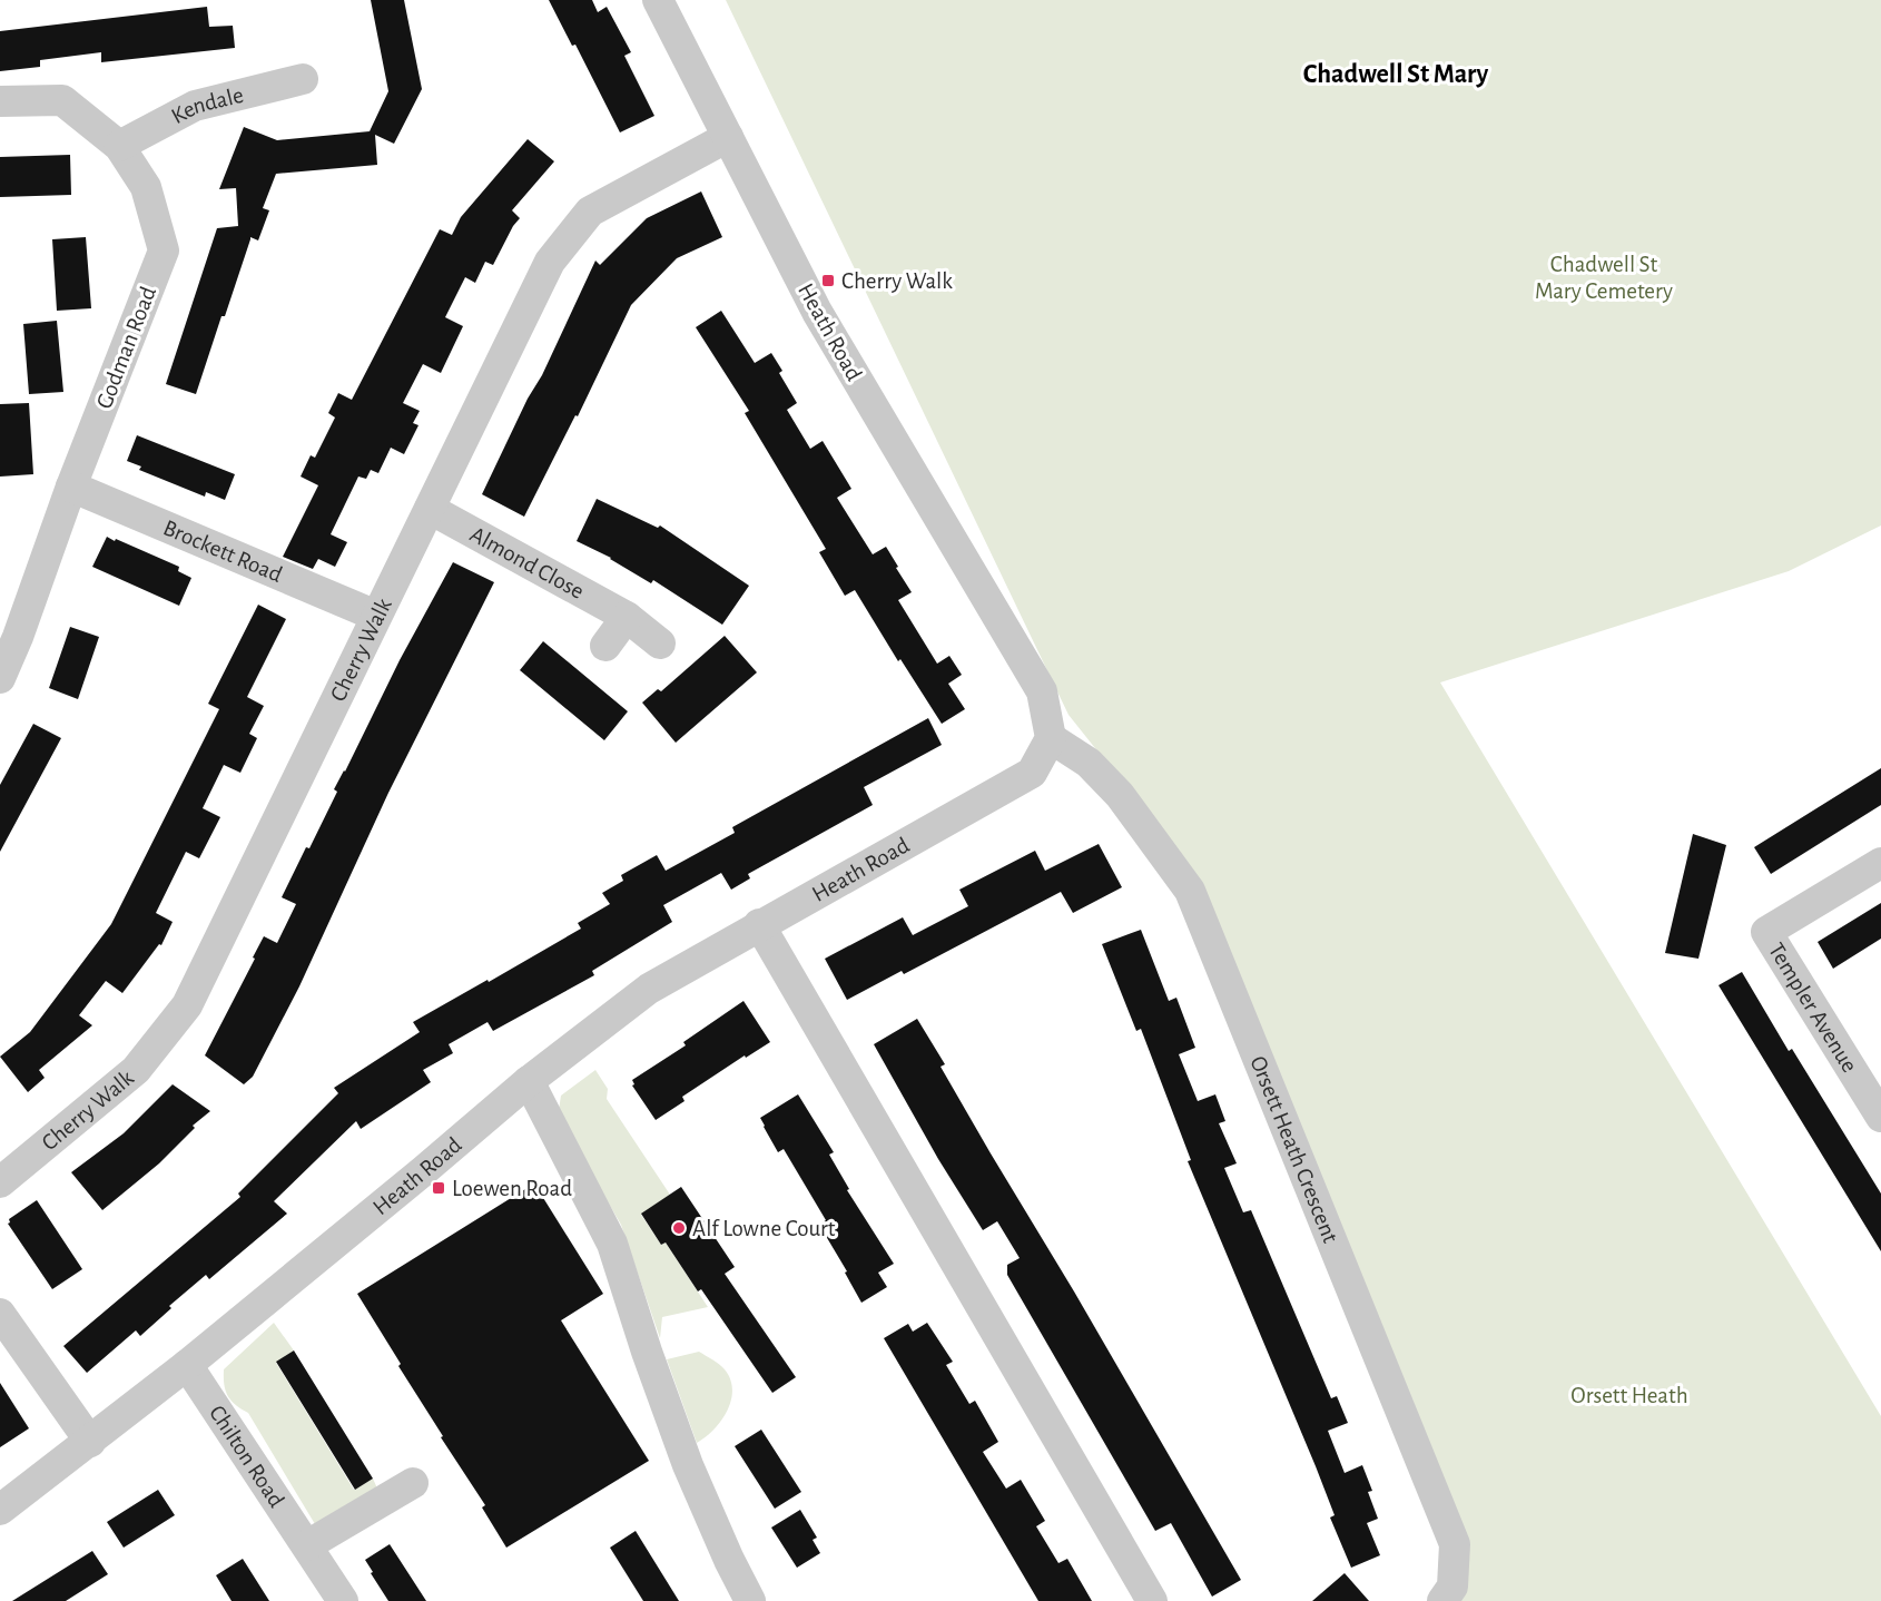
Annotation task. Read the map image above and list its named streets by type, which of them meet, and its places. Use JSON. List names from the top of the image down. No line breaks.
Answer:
{"streets":{"street":["Kendale","Heath Road","Godman Road","Brockett Road","Almond Close","Cherry Walk","Templer Avenue","Orsett Heath Crescent","Chilton Road"]},"crossings":[["Kendale","Godman Road"],["Heath Road","Cherry Walk"],["Heath Road","Orsett Heath Crescent"],["Heath Road","Chilton Road"],["Godman Road","Brockett Road"],["Brockett Road","Cherry Walk"],["Almond Close","Cherry Walk"]],"districts":["Chadwell St Mary"],"parks":["Chadwell St Mary Cemetery","Orsett Heath"],"places":{"transit":["Cherry Walk","Loewen Road"],"other":["Alf Lowne Court"]}}
